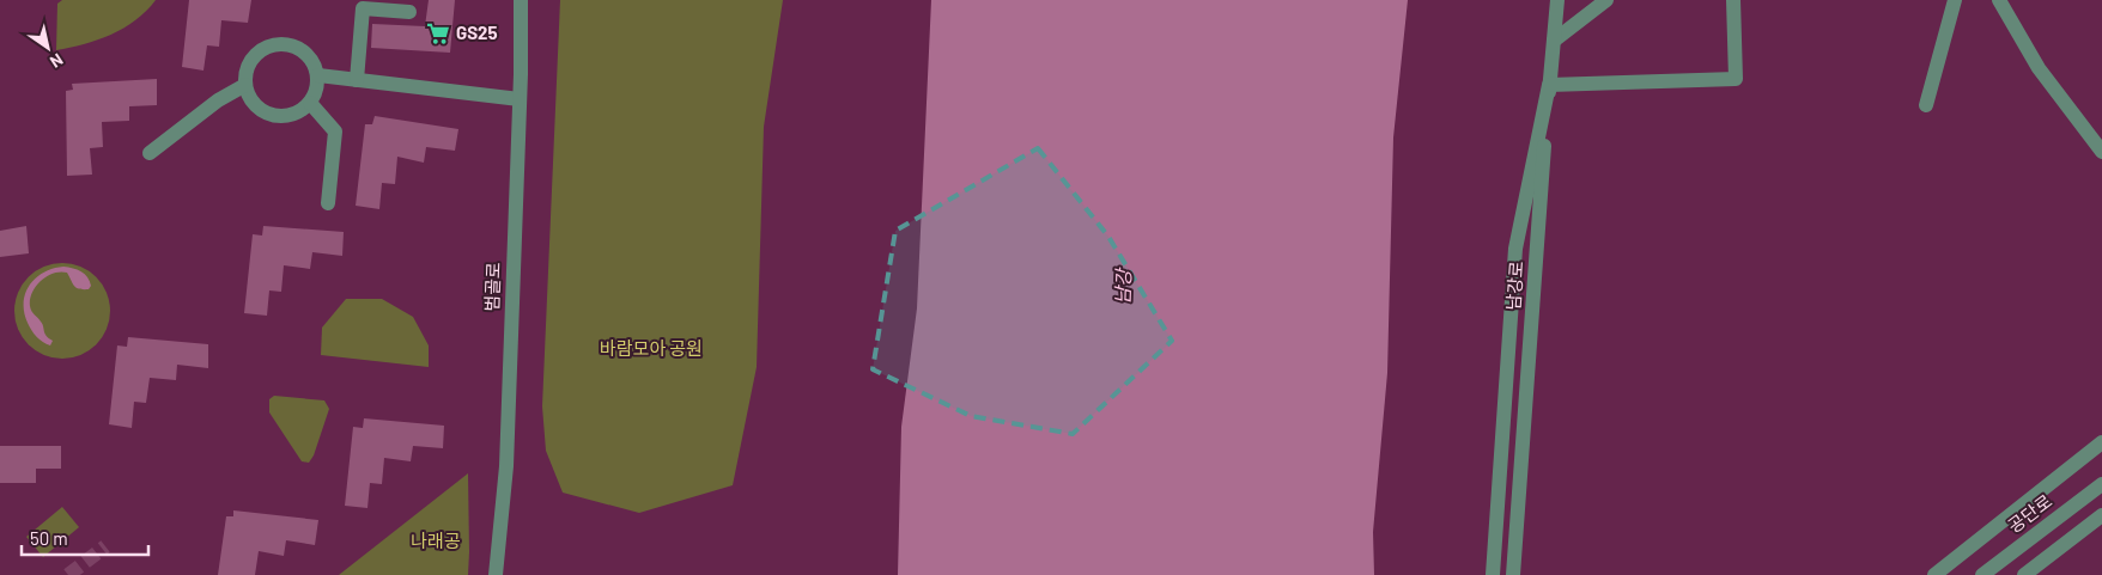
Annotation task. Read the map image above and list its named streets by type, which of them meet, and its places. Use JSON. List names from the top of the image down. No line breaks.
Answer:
{"streets":{"street":["남강로","범골로","공단로"]},"water":["남강"],"parks":["바람모아 공원","나래공"],"places":{"supermarket":["GS25"]},"scale_bar":"50 m","north":"bottom right"}
